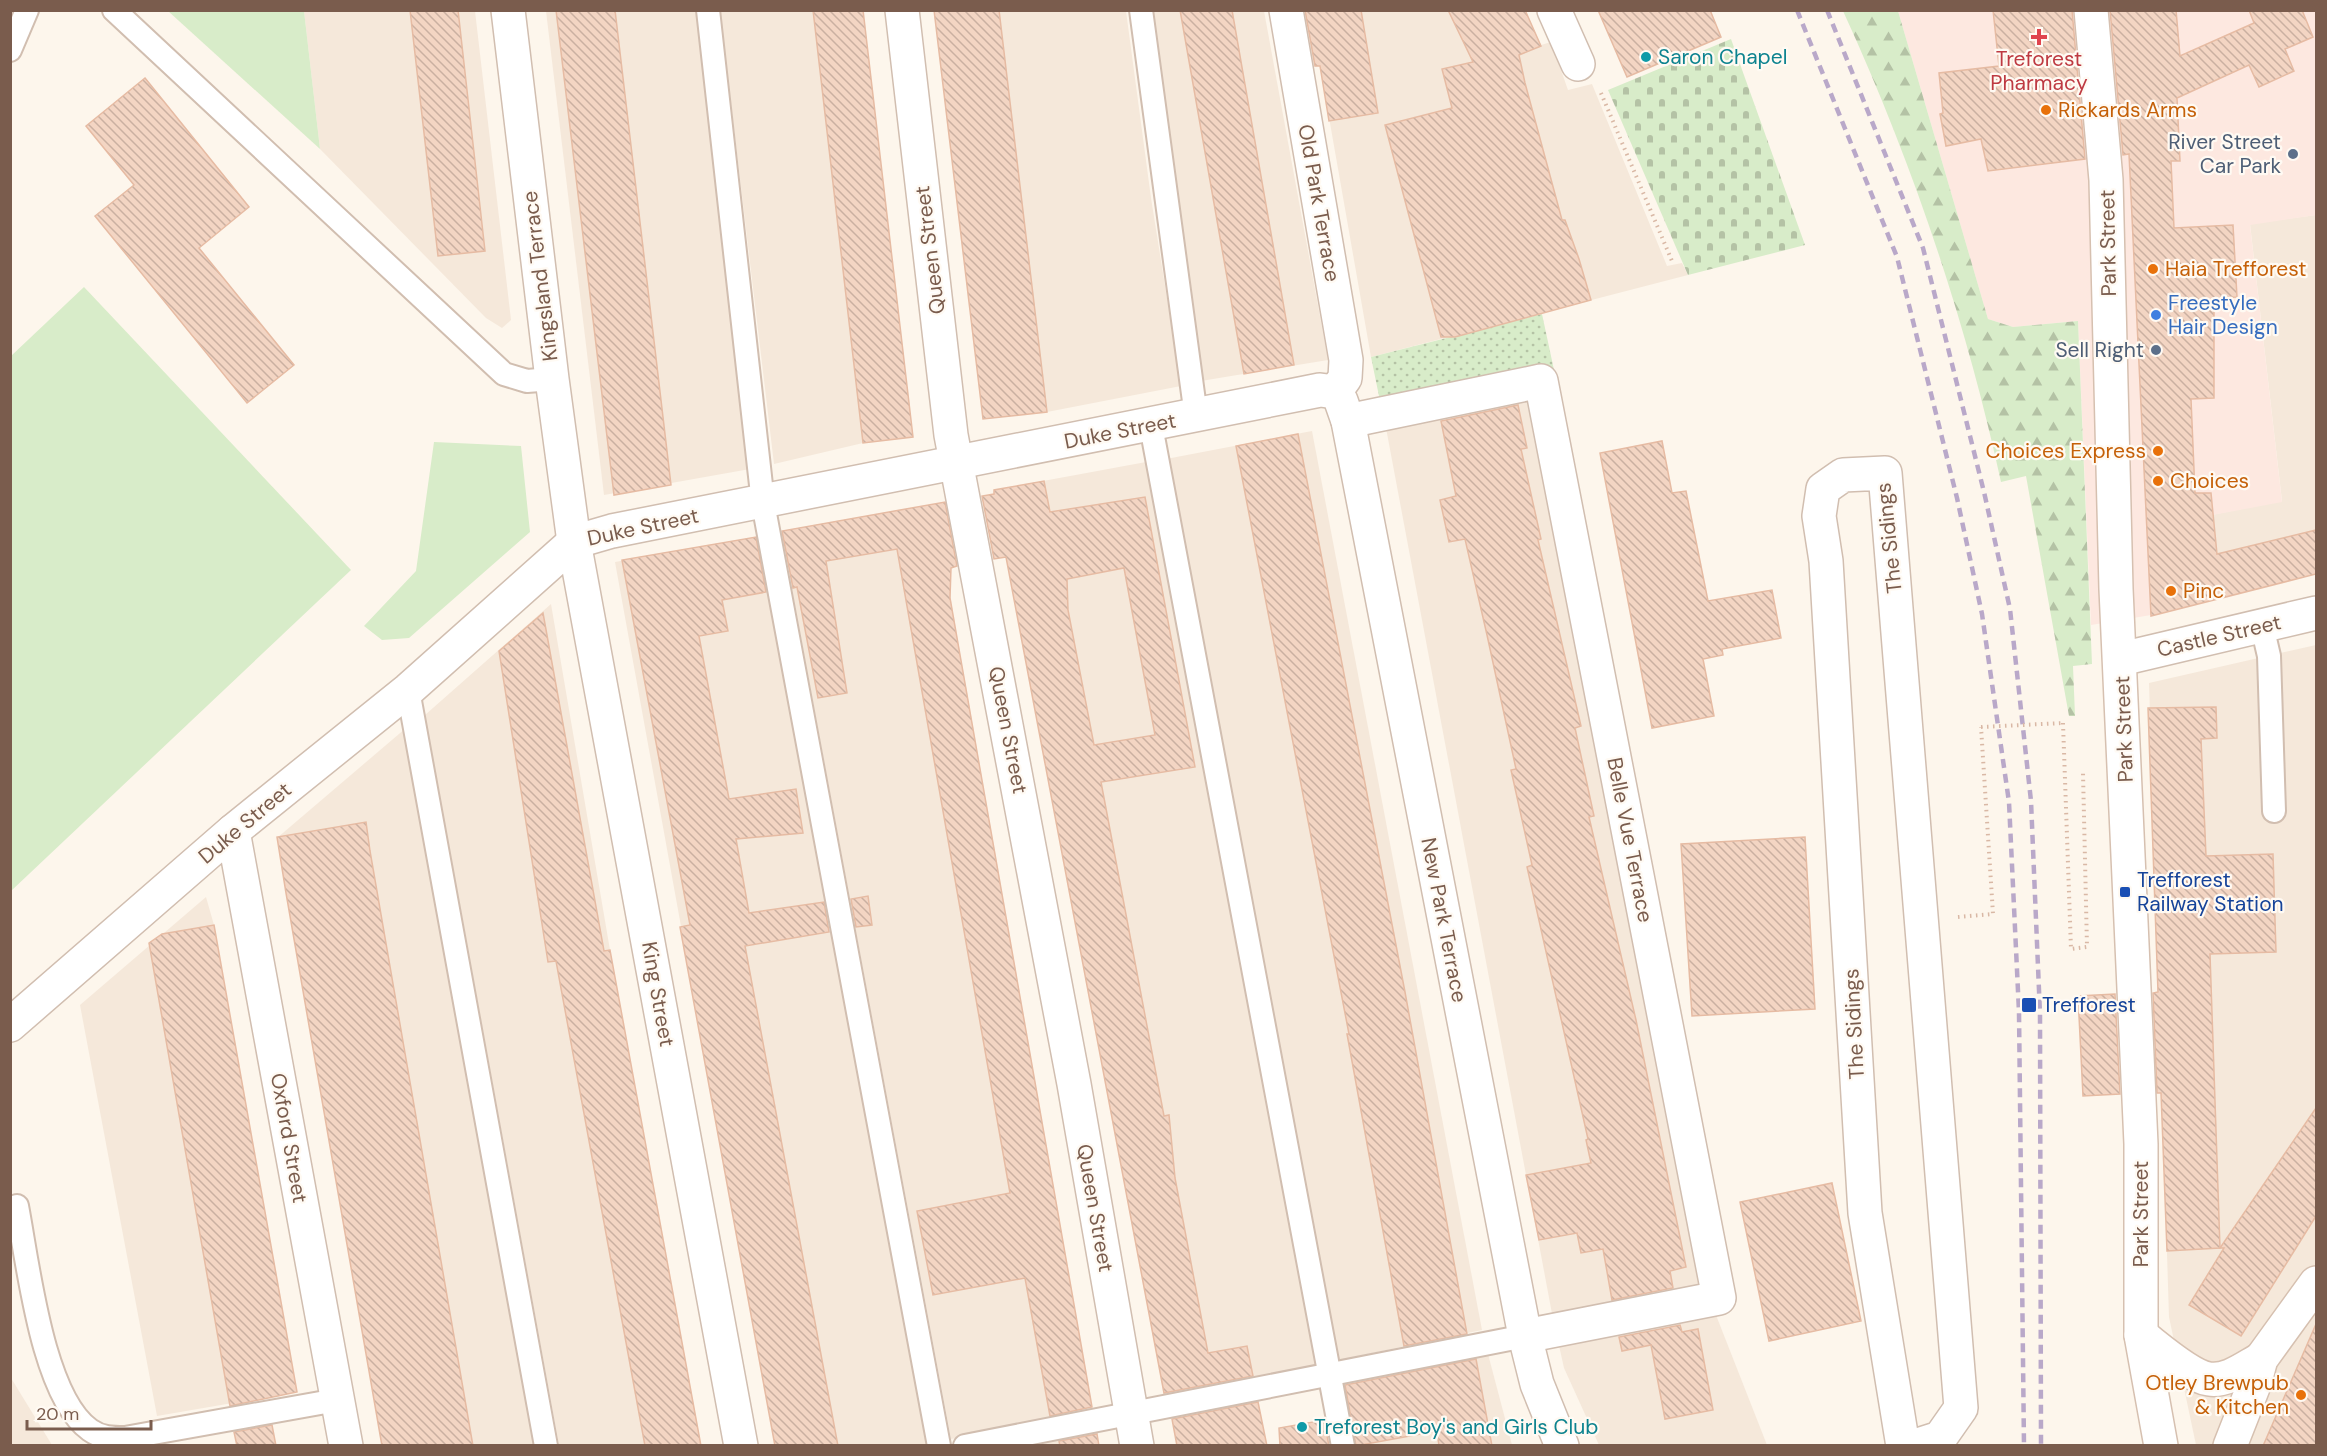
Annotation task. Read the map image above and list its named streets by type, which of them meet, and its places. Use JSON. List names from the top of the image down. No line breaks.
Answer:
{"streets":{"street":["Old Park Terrace","Park Street","Queen Street","Kingsland Terrace","Duke Street","The Sidings","Castle Street","Belle Vue Terrace","New Park Terrace","King Street","Oxford Street"]},"crossings":[["Old Park Terrace","Duke Street"],["Old Park Terrace","Belle Vue Terrace"],["Old Park Terrace","New Park Terrace"],["Park Street","Castle Street"],["Queen Street","Duke Street"],["Kingsland Terrace","Duke Street"],["Kingsland Terrace","King Street"],["Duke Street","Belle Vue Terrace"],["Duke Street","New Park Terrace"],["Duke Street","King Street"],["Duke Street","Oxford Street"],["Belle Vue Terrace","New Park Terrace"]],"places":{"health":["Treforest Pharmacy"],"other":["Saron Chapel","Rickards Arms","River Street Car Park","Haia Trefforest","Freestyle Hair Design","Sell Right","Choices Express","Choices","Pinc","Otley Brewpub & Kitchen","Treforest Boy's and Girls Club"],"transit":["Trefforest Railway Station","Trefforest"]},"scale_bar":"20 m"}
